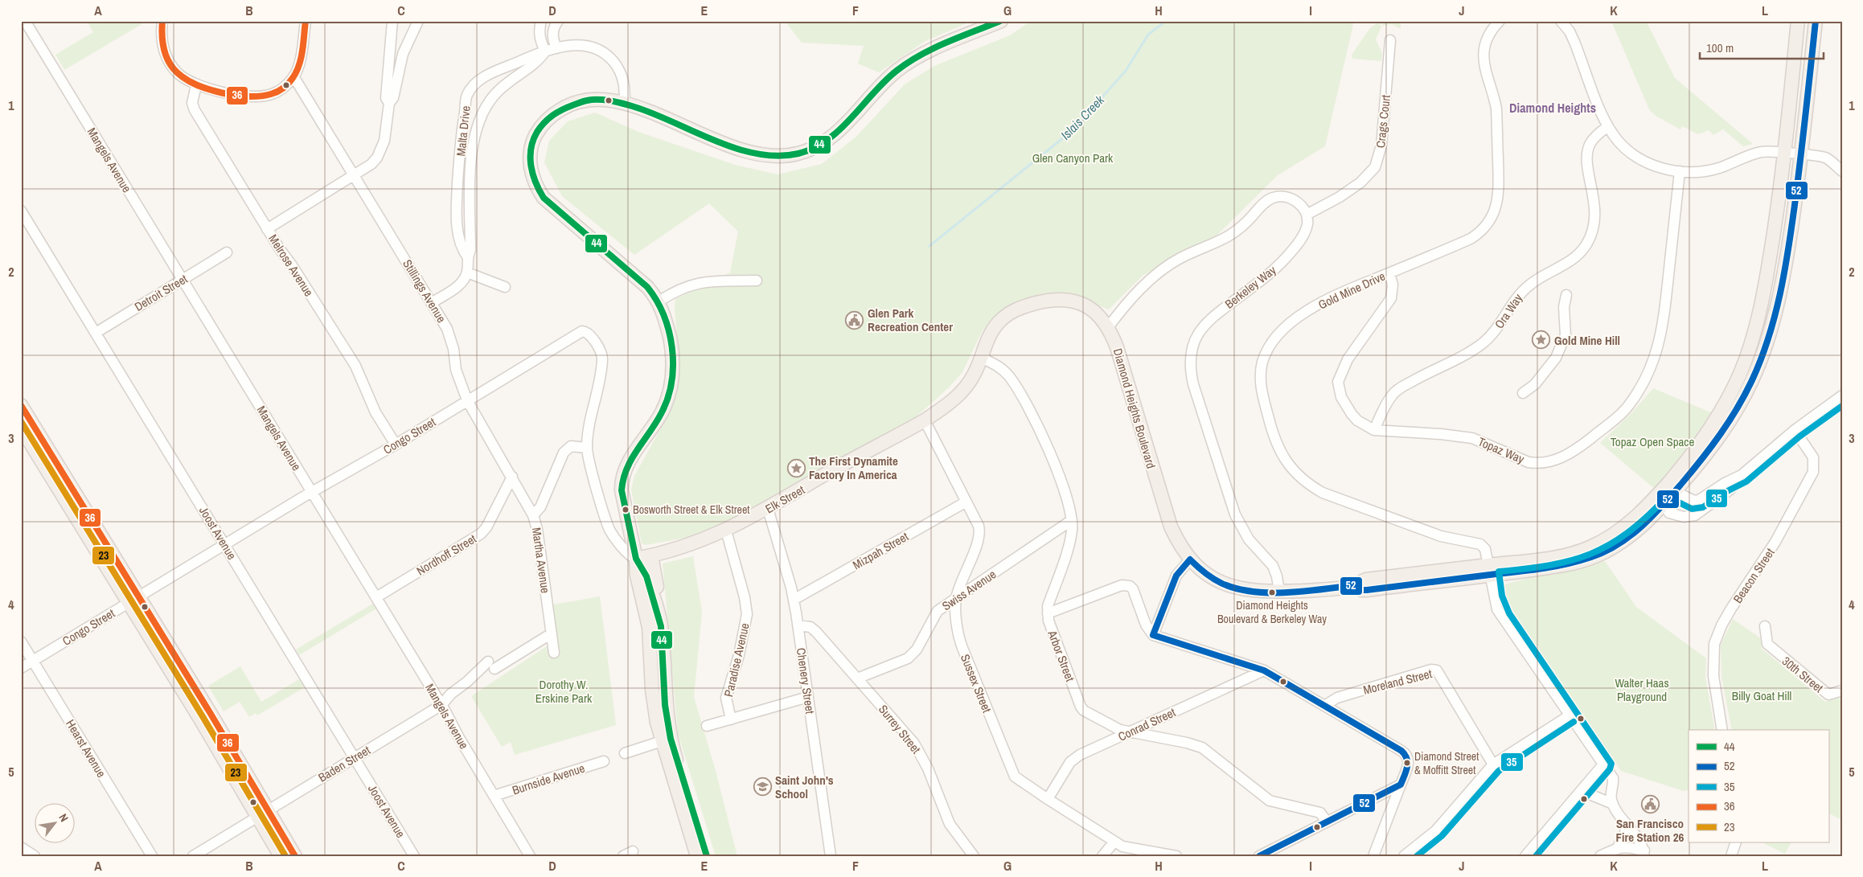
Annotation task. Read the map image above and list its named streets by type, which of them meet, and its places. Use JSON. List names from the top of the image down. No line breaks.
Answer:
{"streets":{"main road":["Diamond Heights Boulevard","Elk Street"],"street":["Crags Court","Malta Drive","Mangels Avenue","Melrose Avenue","Berkeley Way","Gold Mine Drive","Stillings Avenue","Detroit Street","Ora Way","Congo Street","Topaz Way","Joost Avenue","Mizpah Street","Nordhoff Street","Martha Avenue","Beacon Street","Swiss Avenue","Arbor Street","Paradise Avenue","30th Street","Chenery Street","Moreland Street","Sussex Street","Conrad Street","Surrey Street","Hearst Avenue","Baden Street","Burnside Avenue"]},"crossings":[["Crags Court","Berkeley Way"],["Mangels Avenue","Detroit Street"],["Mangels Avenue","Congo Street"],["Mangels Avenue","Nordhoff Street"],["Mangels Avenue","Baden Street"],["Mangels Avenue","Burnside Avenue"],["Melrose Avenue","Congo Street"],["Berkeley Way","Diamond Heights Boulevard"],["Gold Mine Drive","Diamond Heights Boulevard"],["Gold Mine Drive","Topaz Way"],["Stillings Avenue","Congo Street"],["Stillings Avenue","Nordhoff Street"],["Stillings Avenue","Martha Avenue"],["Detroit Street","Joost Avenue"],["Ora Way","Topaz Way"],["Diamond Heights Boulevard","Elk Street"],["Diamond Heights Boulevard","Arbor Street"],["Diamond Heights Boulevard","Sussex Street"],["Congo Street","Elk Street"],["Congo Street","Joost Avenue"],["Congo Street","Martha Avenue"],["Congo Street","Hearst Avenue"],["Elk Street","Paradise Avenue"],["Elk Street","Chenery Street"],["Elk Street","Sussex Street"],["Joost Avenue","Baden Street"],["Mizpah Street","Chenery Street"],["Mizpah Street","Sussex Street"],["Martha Avenue","Baden Street"],["Swiss Avenue","Arbor Street"],["Swiss Avenue","Sussex Street"],["Swiss Avenue","Surrey Street"],["Arbor Street","Conrad Street"],["Chenery Street","Surrey Street"],["Sussex Street","Conrad Street"]],"districts":["Diamond Heights"],"water":["Islais Creek"],"parks":["Glen Canyon Park","Topaz Open Space","Walter Haas Playground","Dorothy W. Erskine Park","Billy Goat Hill"],"places":{"public building":["Glen Park Recreation Center","San Francisco Fire Station 26"],"place":["Gold Mine Hill","The First Dynamite Factory In America"],"other":["Bosworth Street & Elk Street","Diamond Heights Boulevard & Berkeley Way","Diamond Street & Moffitt Street"],"school or university":["Saint John's School"]},"lines":["transit line 44","transit line 52","transit line 36","transit line 35","transit line 23"],"legend":["44","52","35","36","23"],"scale_bar":"100 m","north":"top right","grid":{"columns":["A","B","C","D","E","F","G","H","I","J","K","L"],"rows":["1","2","3","4","5"]}}
